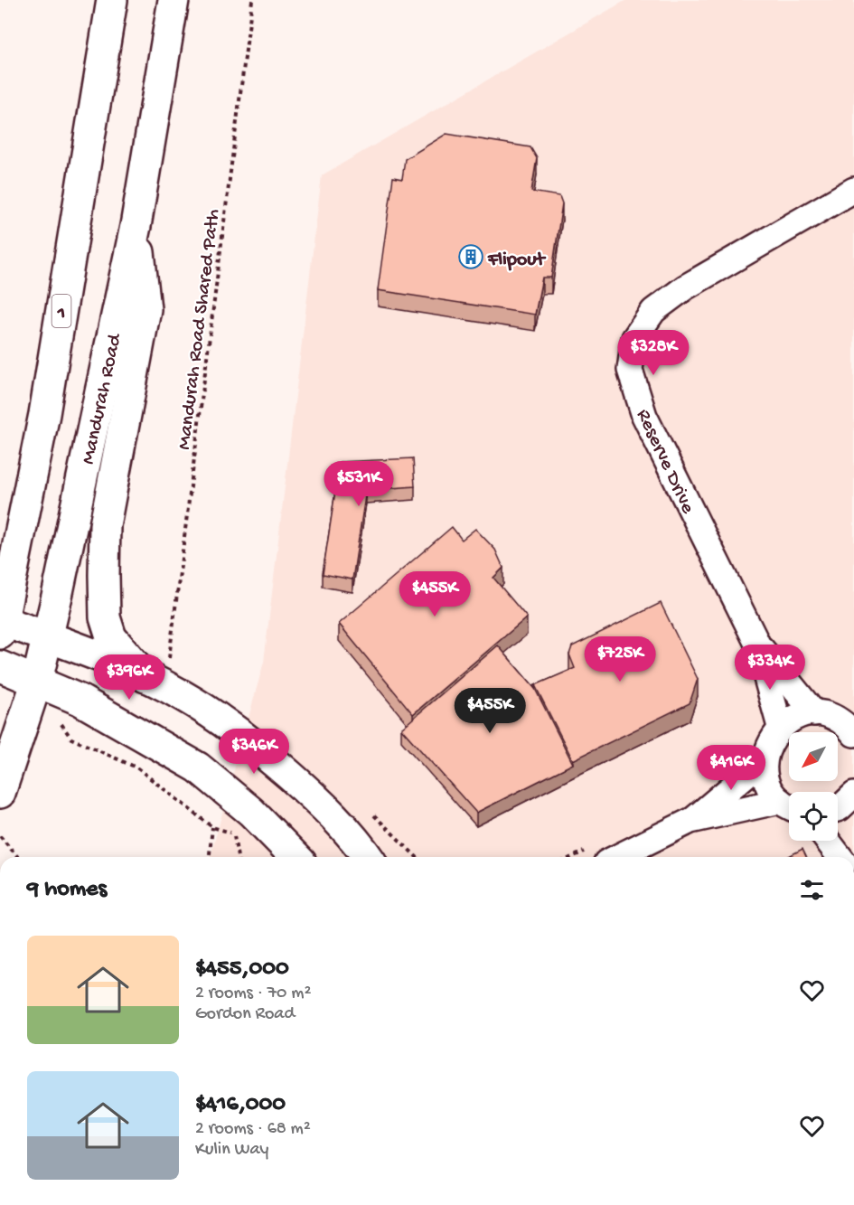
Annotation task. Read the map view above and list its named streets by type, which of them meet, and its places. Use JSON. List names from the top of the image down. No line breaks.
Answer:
{"streets":{"main road":["1","Mandurah Road"],"street":["Reserve Drive"],"path":["Mandurah Road Shared Path"]},"places":{"building":["Flipout"]},"north":"bottom left","page":{"price":["$328K","$531K","$455K","$725K","$334K","$396K","$455K","$346K","$416K"],"heading":"9 homes","list":[{"name":"$455,000","note":"2 rooms · 70 m² · Gordon Road"},{"name":"$416,000","note":"2 rooms · 68 m² · Kulin Way"}]}}
